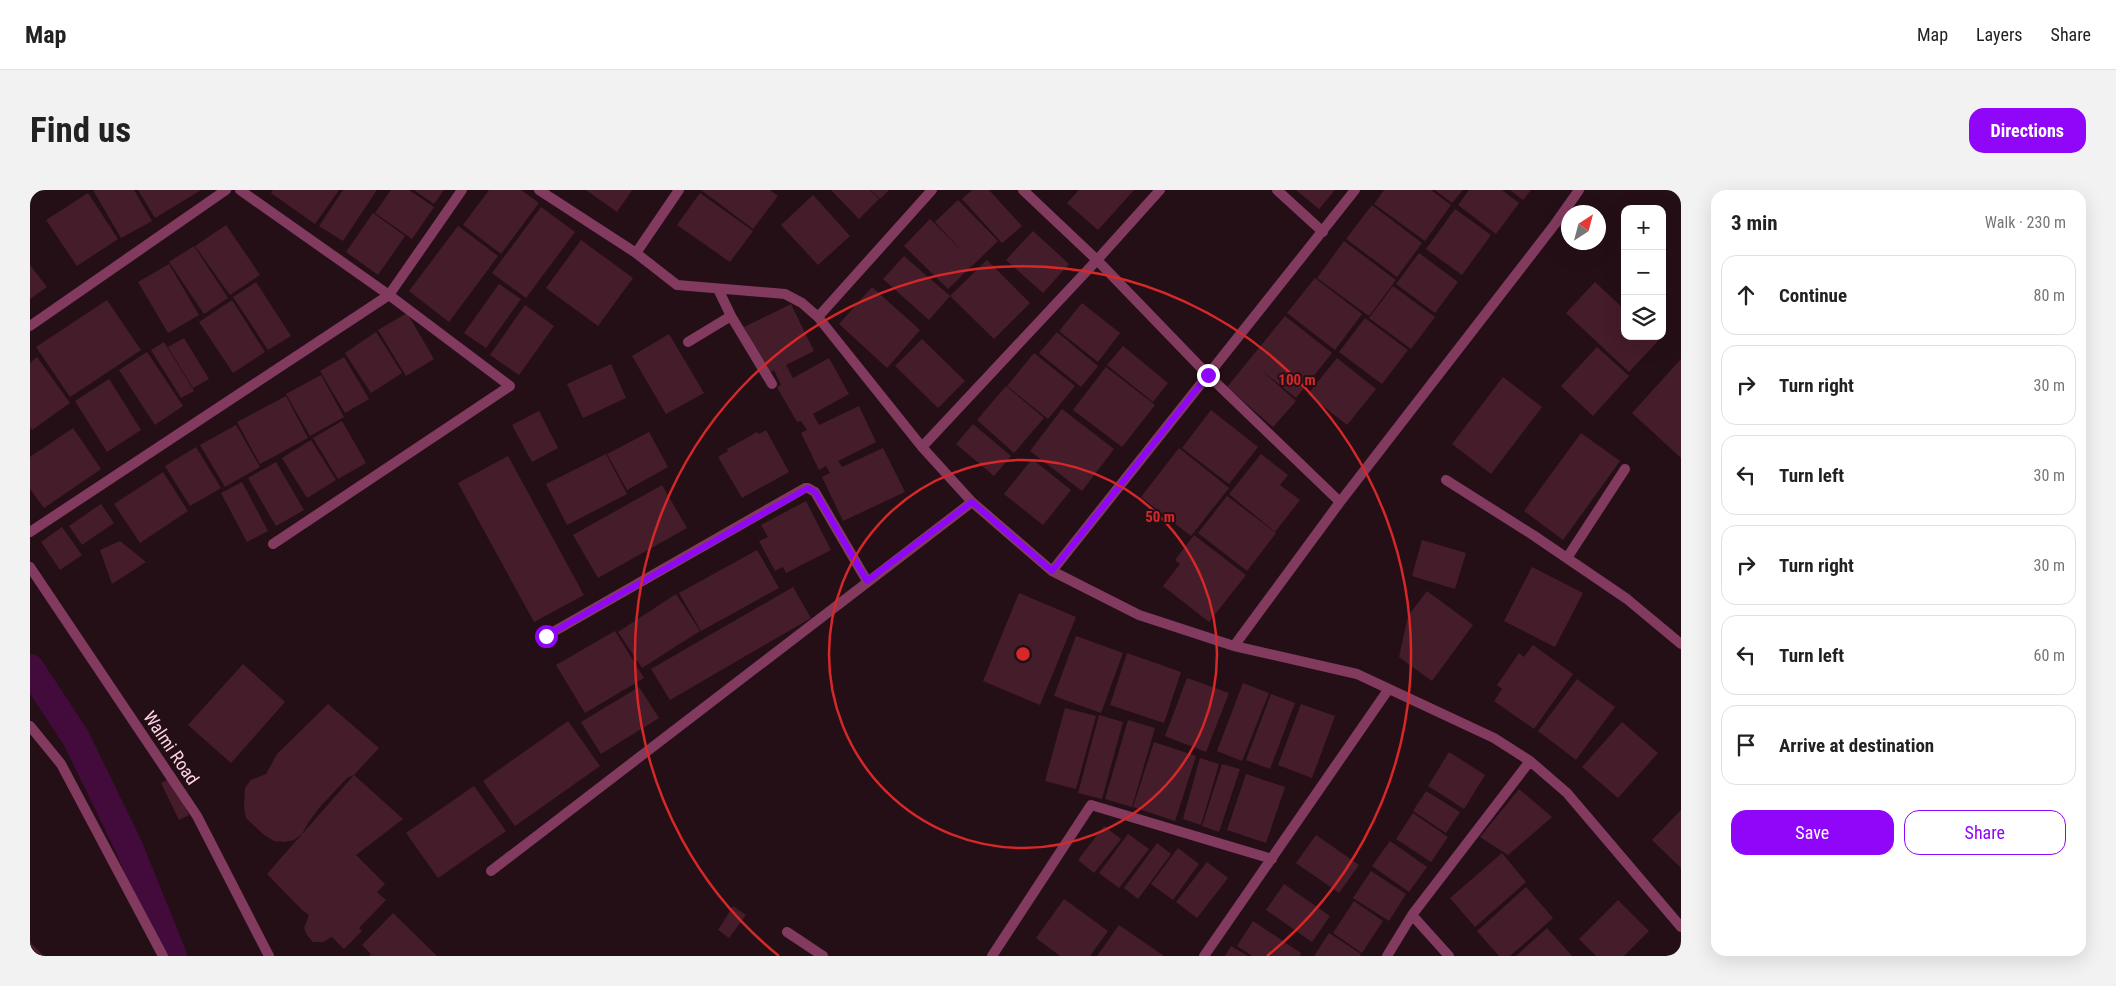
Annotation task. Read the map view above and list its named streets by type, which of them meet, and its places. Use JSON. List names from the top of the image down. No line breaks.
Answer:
{"streets":{"street":["Walmi Road"]},"north":"top right","page":{"header":"Map","nav":["Map","Layers","Share"],"buttons":["Directions",["Save","Share"]],"title":"Find us","heading":["3 min","Walk · 230 m"],"map_buttons":["+","−"],"list":[["Continue","80 m"],["Turn right","30 m"],["Turn left","30 m"],["Turn right","30 m"],["Turn left","60 m"],"Arrive at destination"]},"rings":["100 m","50 m"]}
